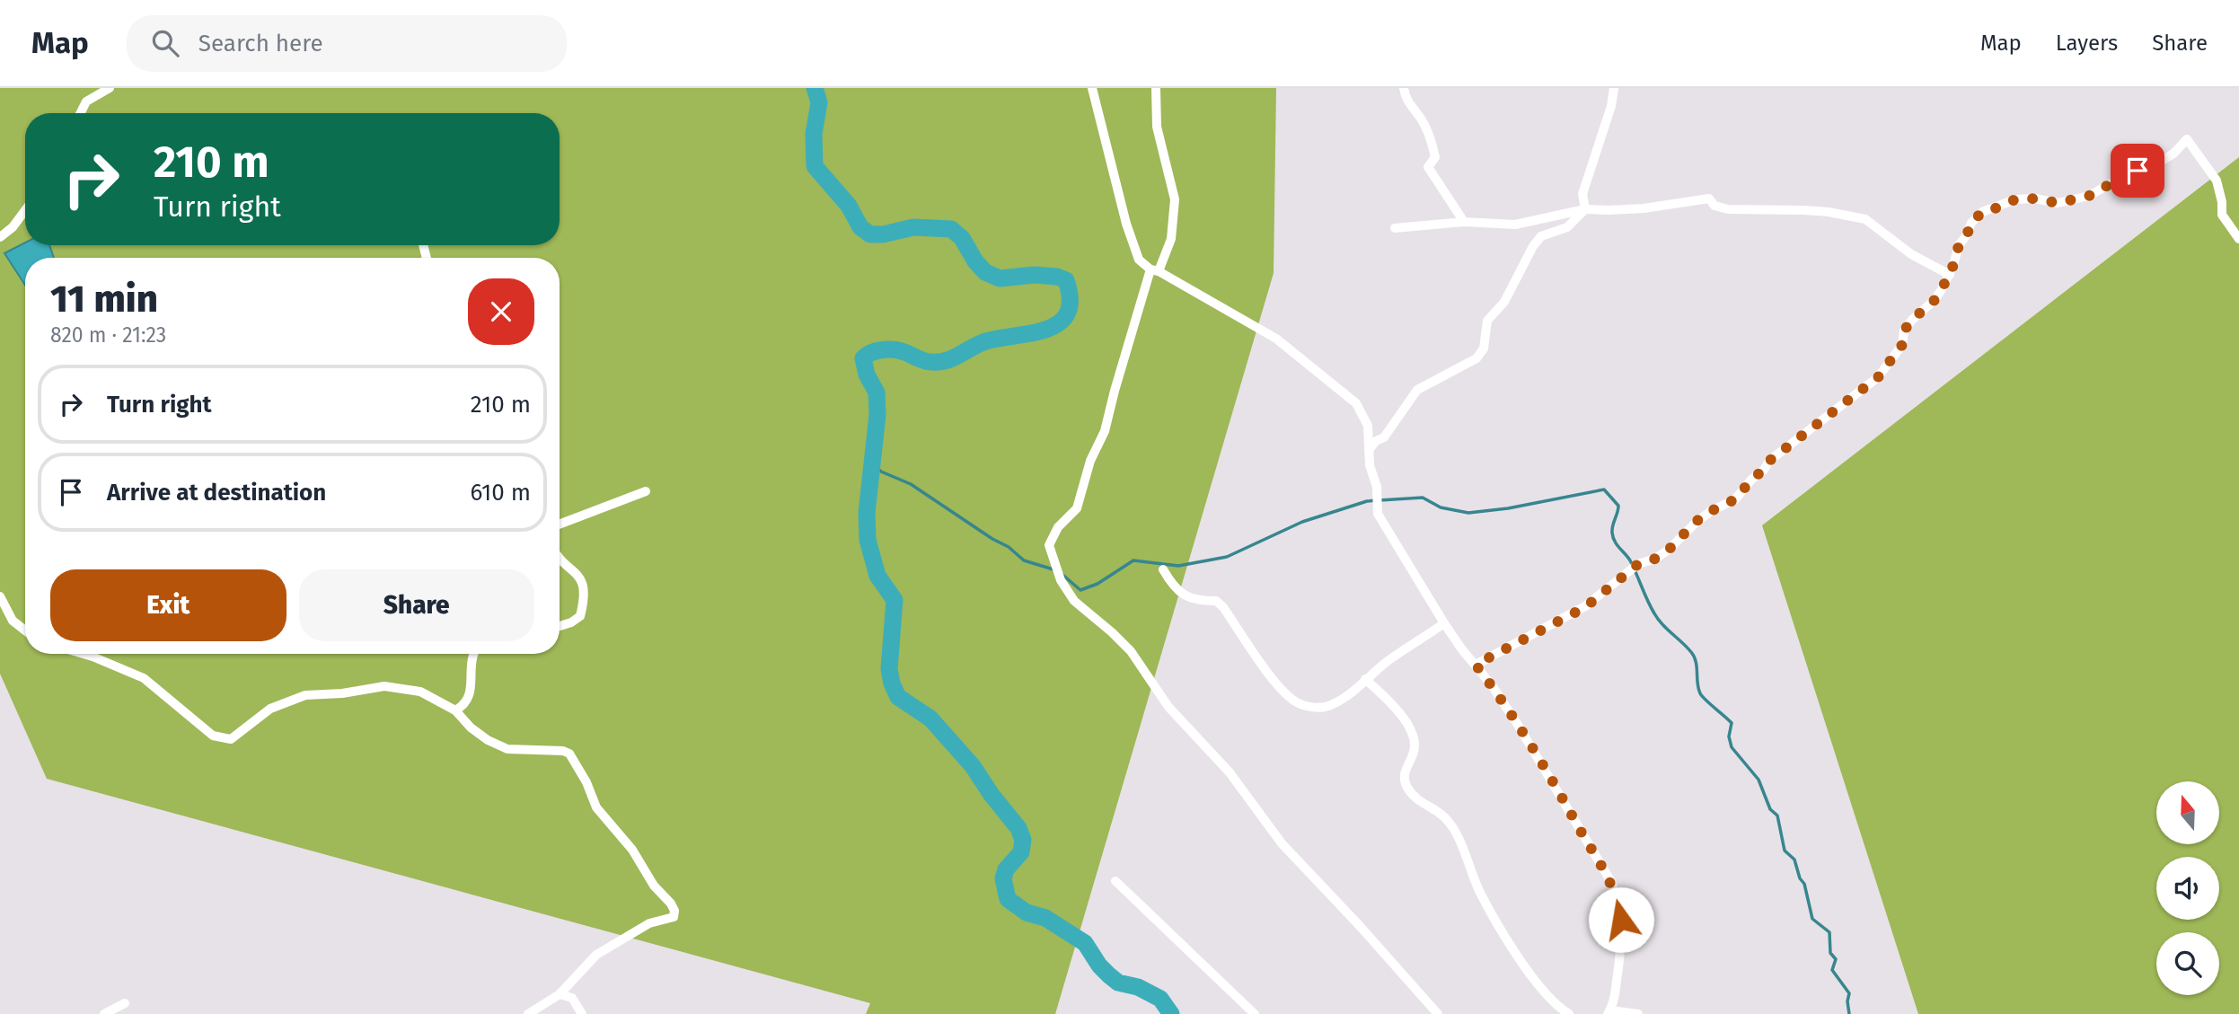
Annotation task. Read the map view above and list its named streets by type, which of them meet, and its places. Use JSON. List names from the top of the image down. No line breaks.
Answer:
{"north":"top","page":{"header":"Map","search":"Search here","nav":["Map","Layers","Share"],"turn":["210 m","Turn right"],"heading":["11 min","820 m · 21:23"],"list":[{"name":"Turn right","value":"210 m"},{"name":"Arrive at destination","value":"610 m"}],"buttons":["Exit","Share"]}}
